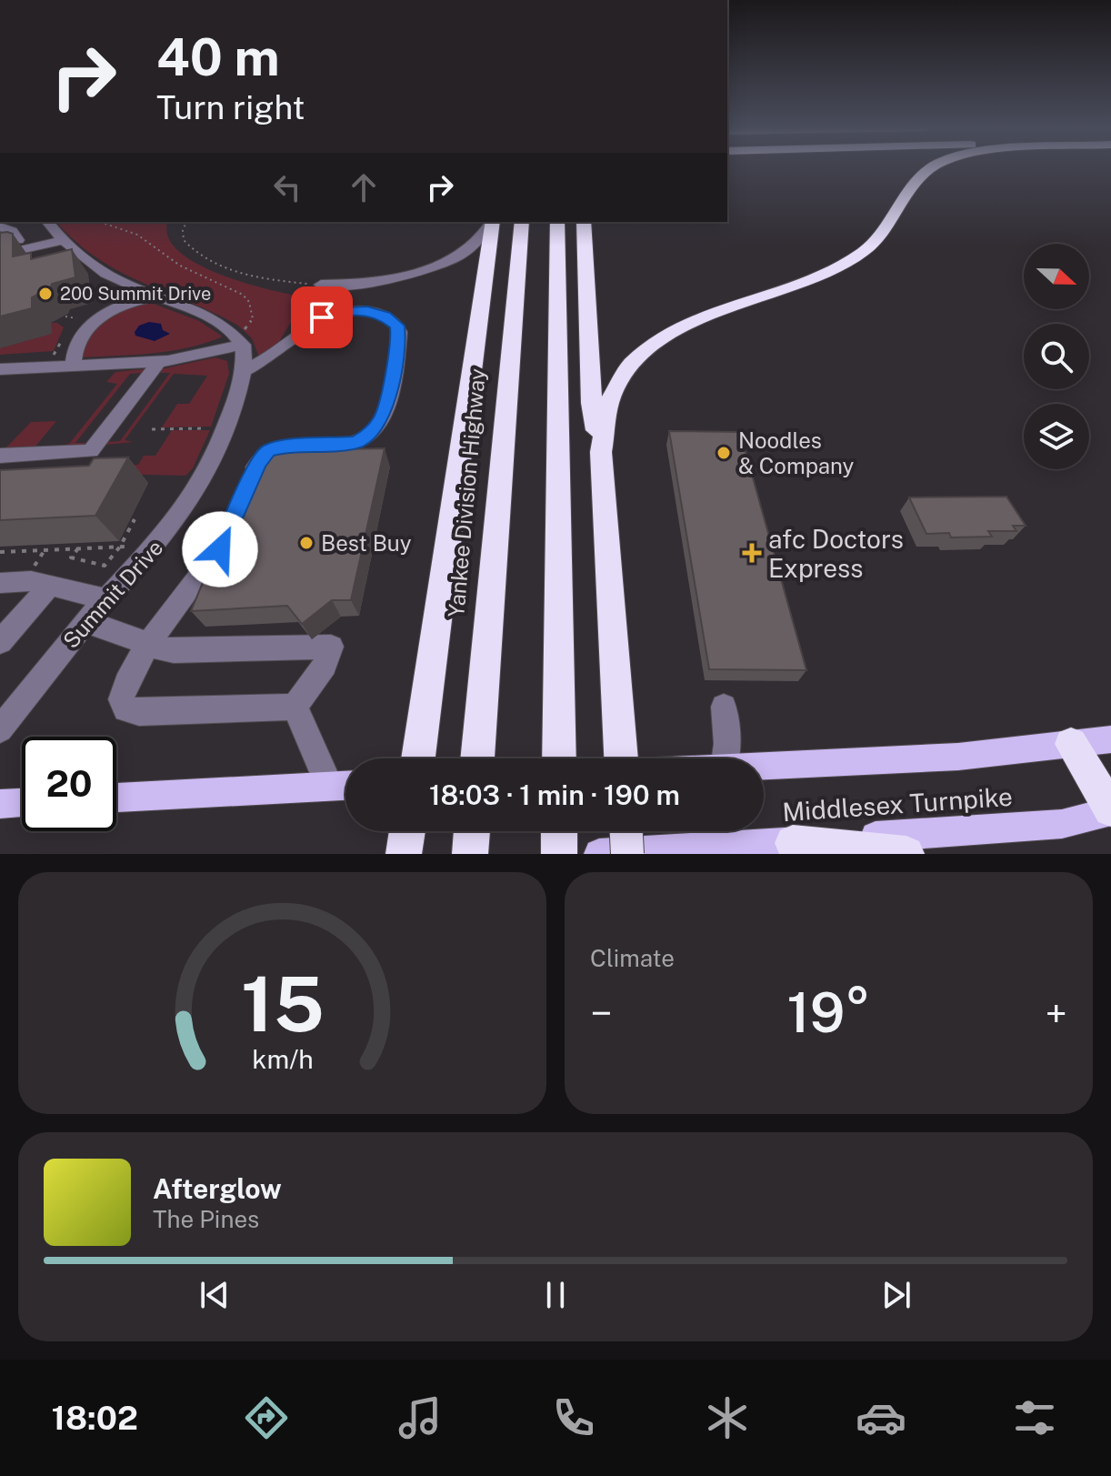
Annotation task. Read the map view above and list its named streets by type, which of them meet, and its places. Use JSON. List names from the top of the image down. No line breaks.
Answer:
{"streets":{"highway":["Yankee Division Highway"],"main road":["Middlesex Turnpike"],"street":["Summit Drive"]},"places":{"other":["200 Summit Drive","Noodles & Company","Best Buy"],"health":["afc Doctors Express"]},"north":"right","page":{"turn":["40 m","Turn right"],"limit":"20","trip":"18:03 · 1 min · 190 m","tile":"Climate","heat":["−","19°","+"],"song":["Afterglow","The Pines"],"tabs":"18:02","gauge":["15","km/h"]}}
